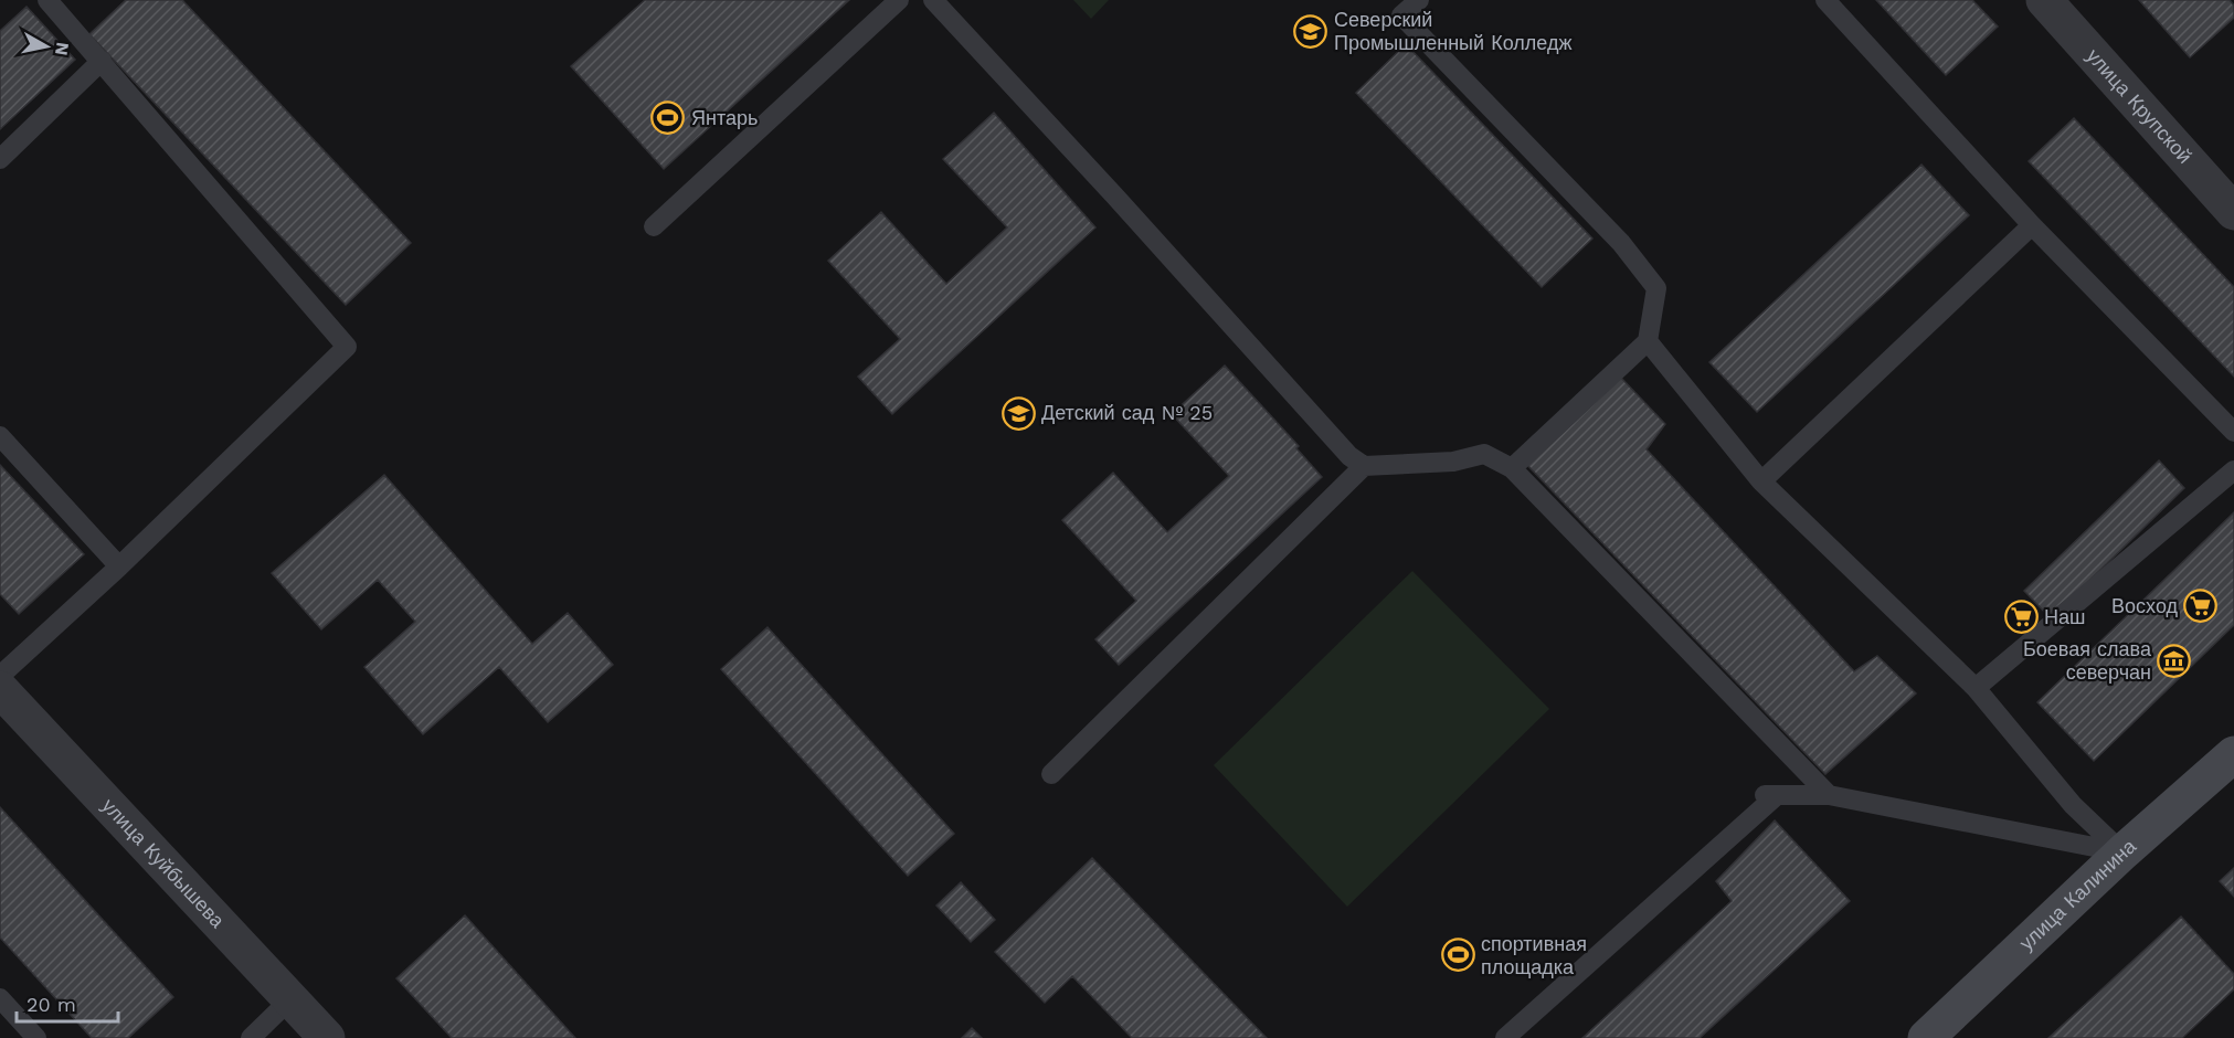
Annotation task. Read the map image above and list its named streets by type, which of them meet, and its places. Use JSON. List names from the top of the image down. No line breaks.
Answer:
{"streets":{"main road":["улица Калинина"],"street":["улица Крупской","улица Куйбышева"]},"places":{"school or university":["Северский Промышленный Колледж","Детский сад № 25"],"sports":["Янтарь","спортивная площадка"],"supermarket":["Восход","Наш"],"museum":["Боевая слава северчан"]},"scale_bar":"20 m","north":"right"}
